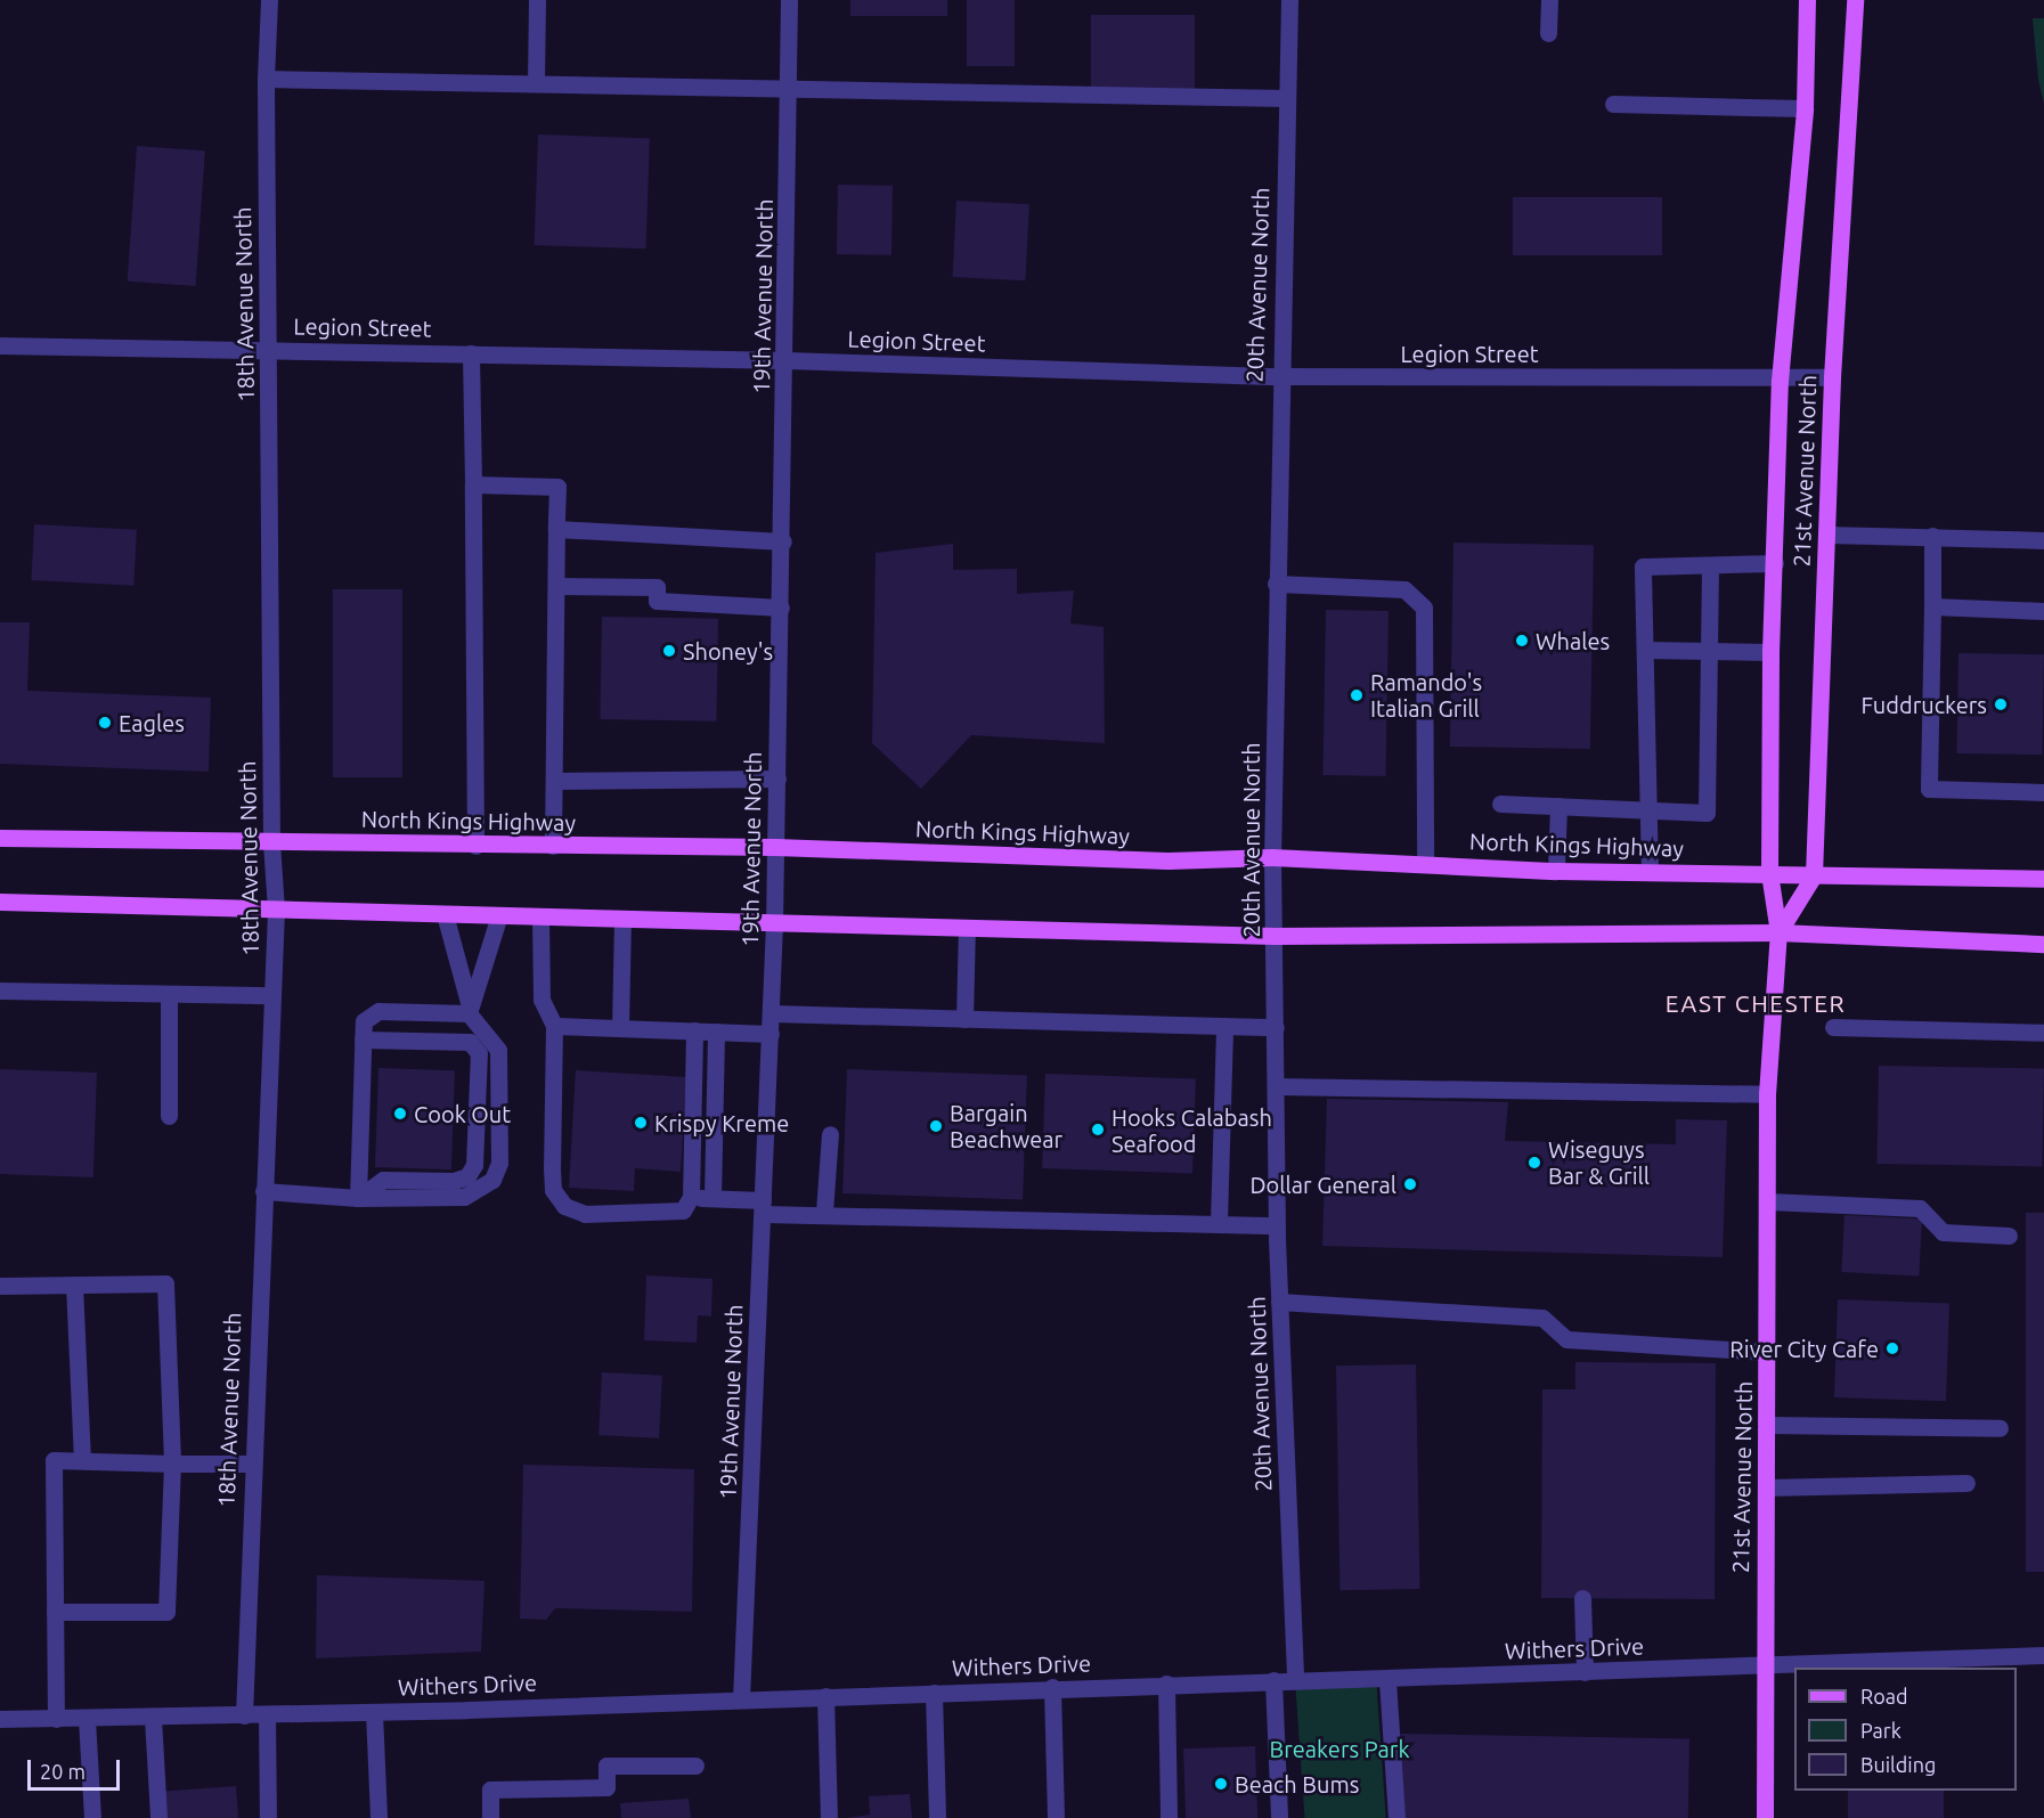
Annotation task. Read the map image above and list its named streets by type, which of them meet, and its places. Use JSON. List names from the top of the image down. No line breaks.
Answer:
{"streets":{"main road":["21st Avenue North","North Kings Highway"],"street":["20th Avenue North","19th Avenue North","18th Avenue North","Legion Street","Withers Drive"]},"crossings":[["20th Avenue North","Legion Street"],["20th Avenue North","North Kings Highway"],["20th Avenue North","Withers Drive"],["19th Avenue North","Legion Street"],["19th Avenue North","North Kings Highway"],["19th Avenue North","Withers Drive"],["18th Avenue North","Legion Street"],["18th Avenue North","North Kings Highway"],["18th Avenue North","Withers Drive"],["Legion Street","21st Avenue North"],["21st Avenue North","North Kings Highway"],["21st Avenue North","Withers Drive"]],"districts":["EAST CHESTER"],"parks":["Breakers Park"],"places":["Whales","Shoney's","Ramando's Italian Grill","Fuddruckers","Eagles","Cook Out","Krispy Kreme","Bargain Beachwear","Hooks Calabash Seafood","Wiseguys Bar & Grill","Dollar General","River City Cafe","Beach Bums"],"legend":["Road","Park","Building"],"scale_bar":"20 m"}
